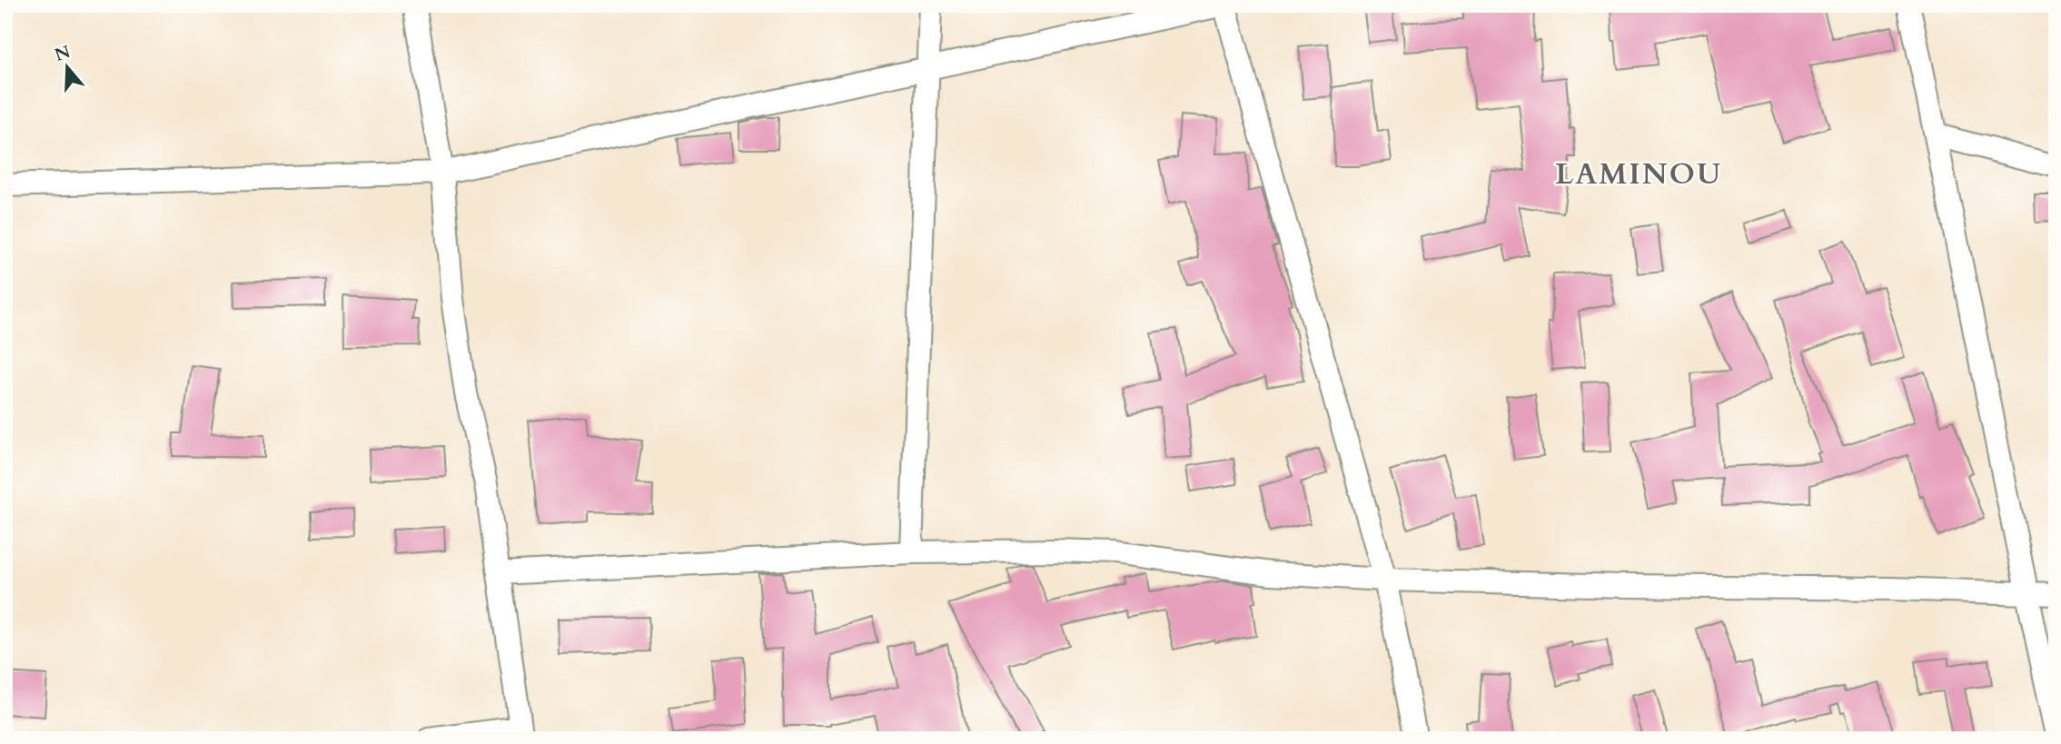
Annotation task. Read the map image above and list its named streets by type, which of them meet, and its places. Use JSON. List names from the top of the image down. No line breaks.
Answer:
{"districts":["LAMINOU"],"north":"top"}
